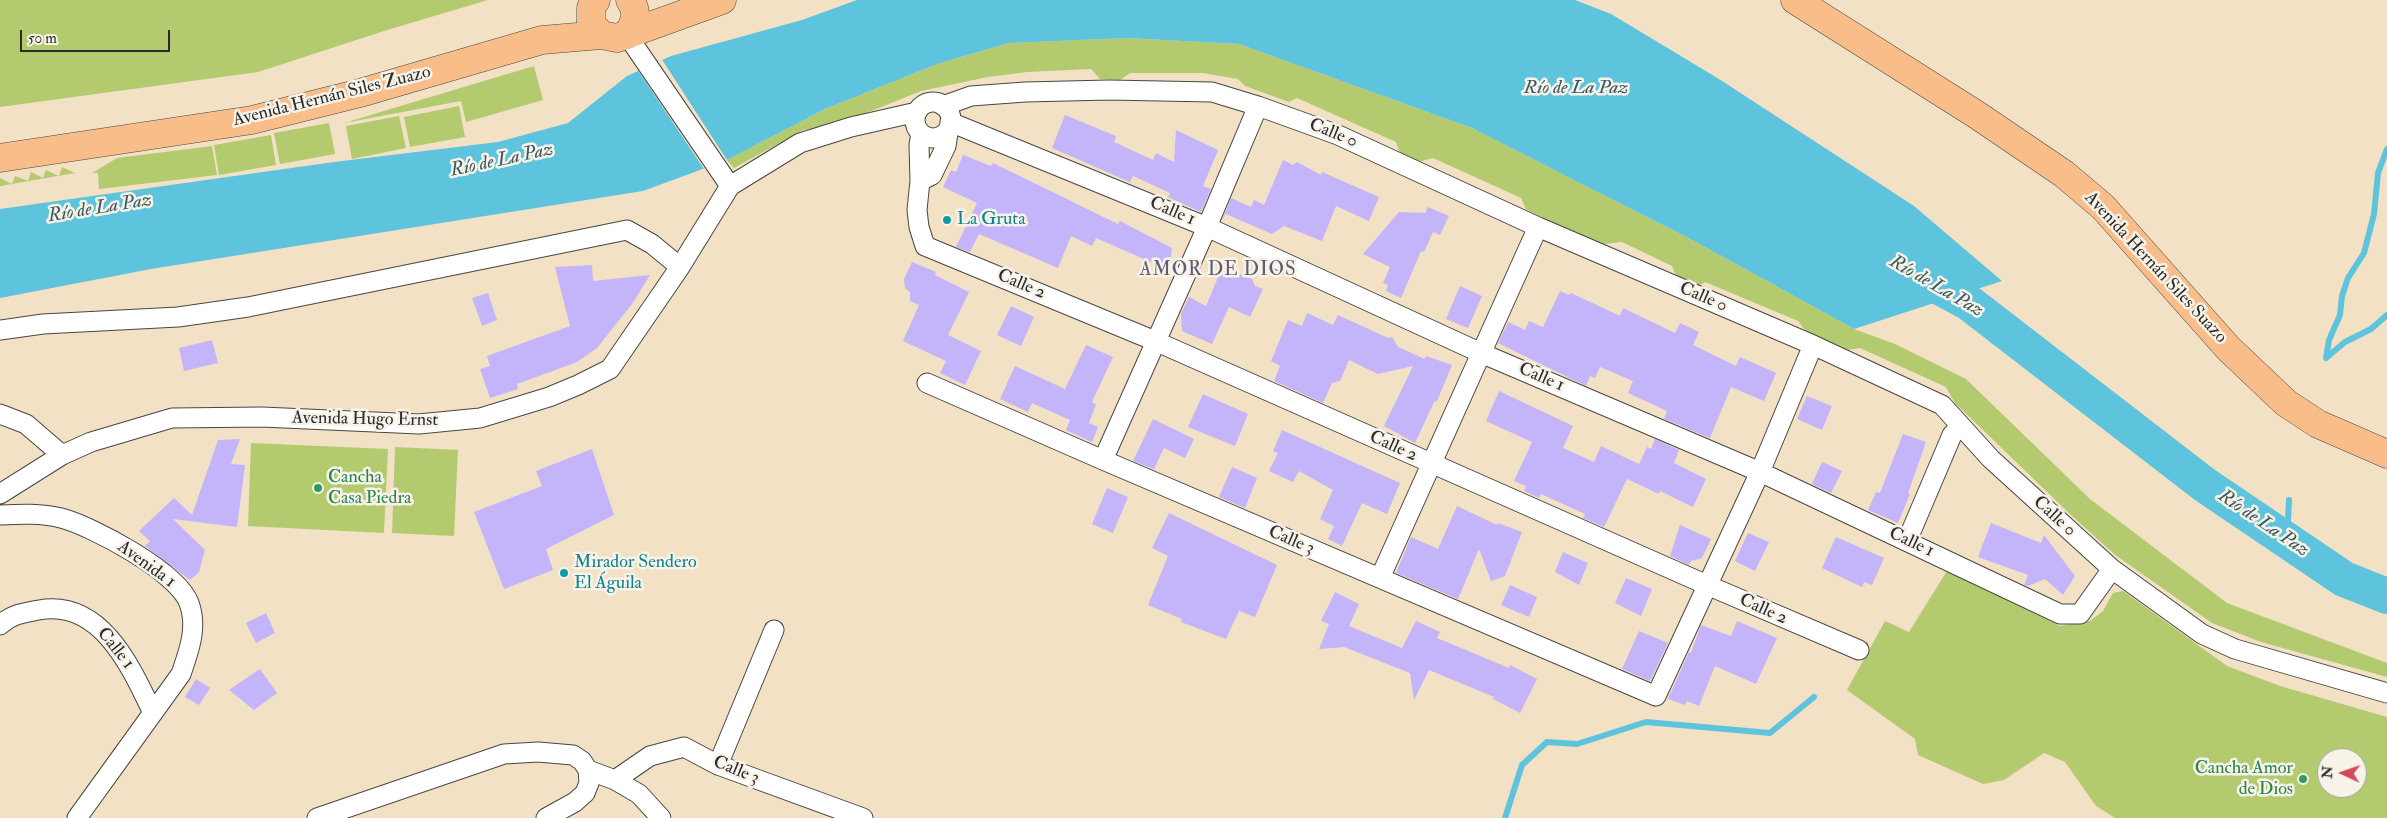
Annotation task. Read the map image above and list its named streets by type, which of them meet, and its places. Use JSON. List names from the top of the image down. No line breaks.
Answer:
{"streets":{"main road":["Avenida Hernán Siles Zuazo","Avenida Hernán Siles Suazo"],"street":["Calle 0","Calle 1","Calle 2","Avenida Hugo Ernst","Calle 3","Avenida 1"]},"crossings":[["Calle 0","Calle 1"],["Calle 1","Avenida 1"],["Calle 2","Calle 3"]],"districts":["AMOR DE DIOS"],"water":["Río de La Paz"],"places":["La Gruta","Cancha Casa Piedra","Mirador Sendero El Águila","Cancha Amor de Dios"],"scale_bar":"50 m","north":"left"}
